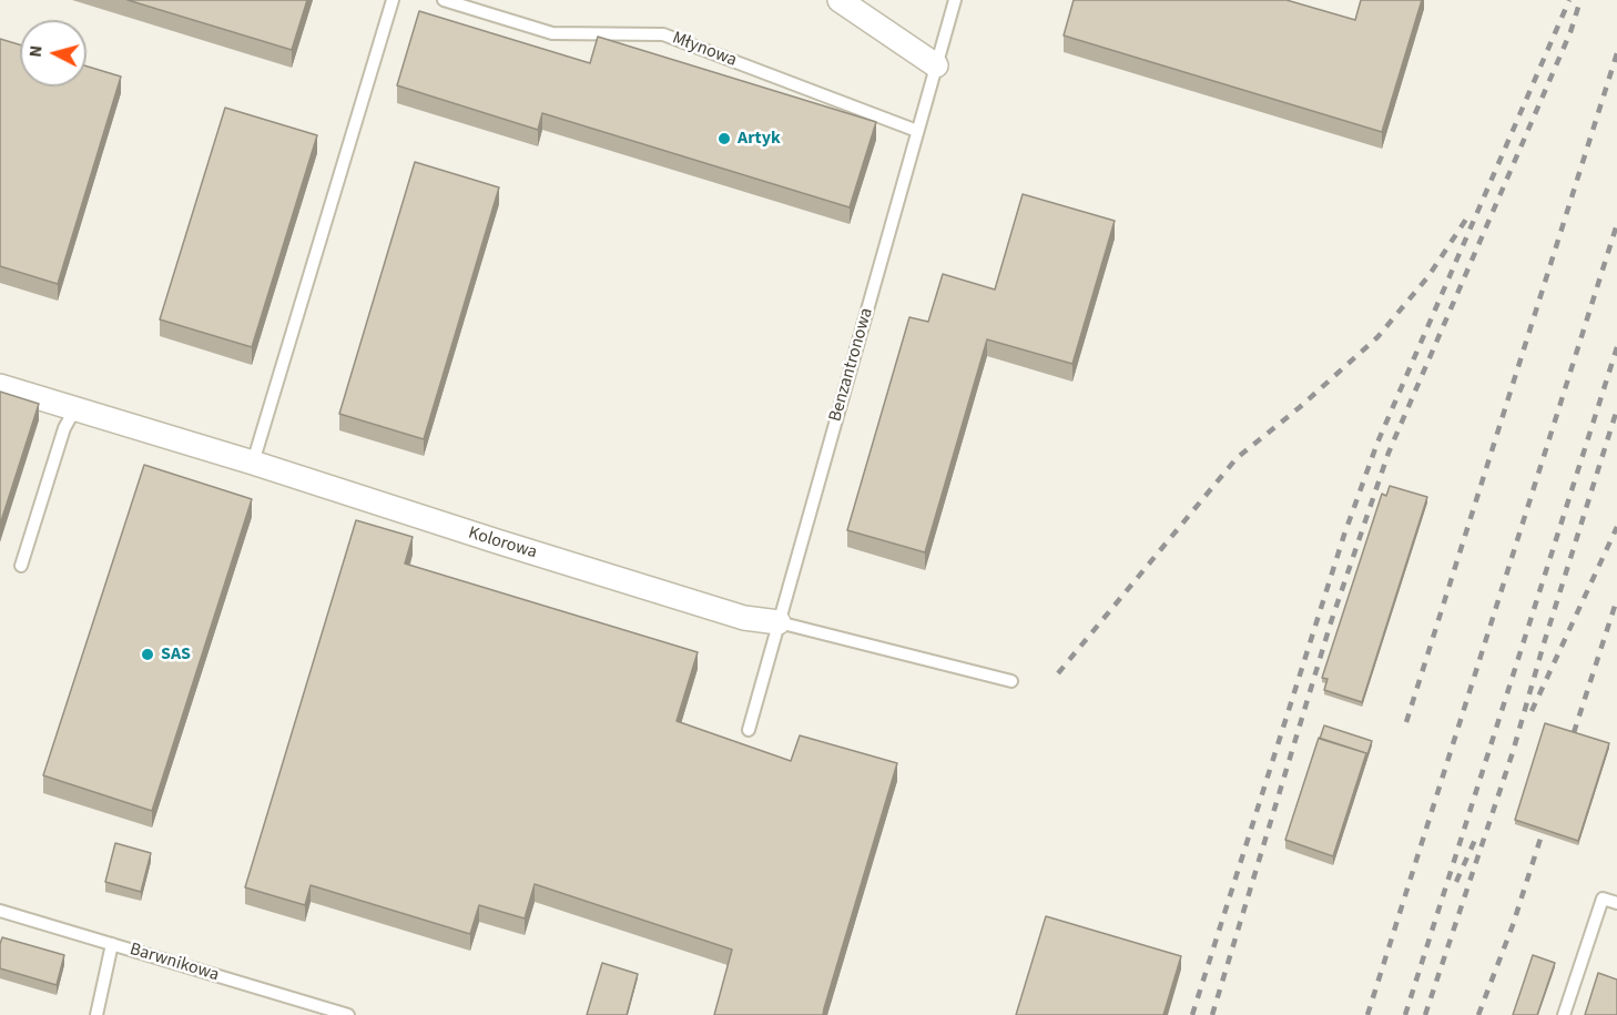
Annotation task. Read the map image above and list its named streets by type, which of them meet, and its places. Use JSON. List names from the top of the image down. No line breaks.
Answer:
{"streets":{"street":["Kolorowa"],"lane":["Młynowa","Benzantronowa","Barwnikowa"]},"crossings":[["Młynowa","Benzantronowa"],["Benzantronowa","Kolorowa"]],"places":["Artyk","SAS"],"north":"left"}
